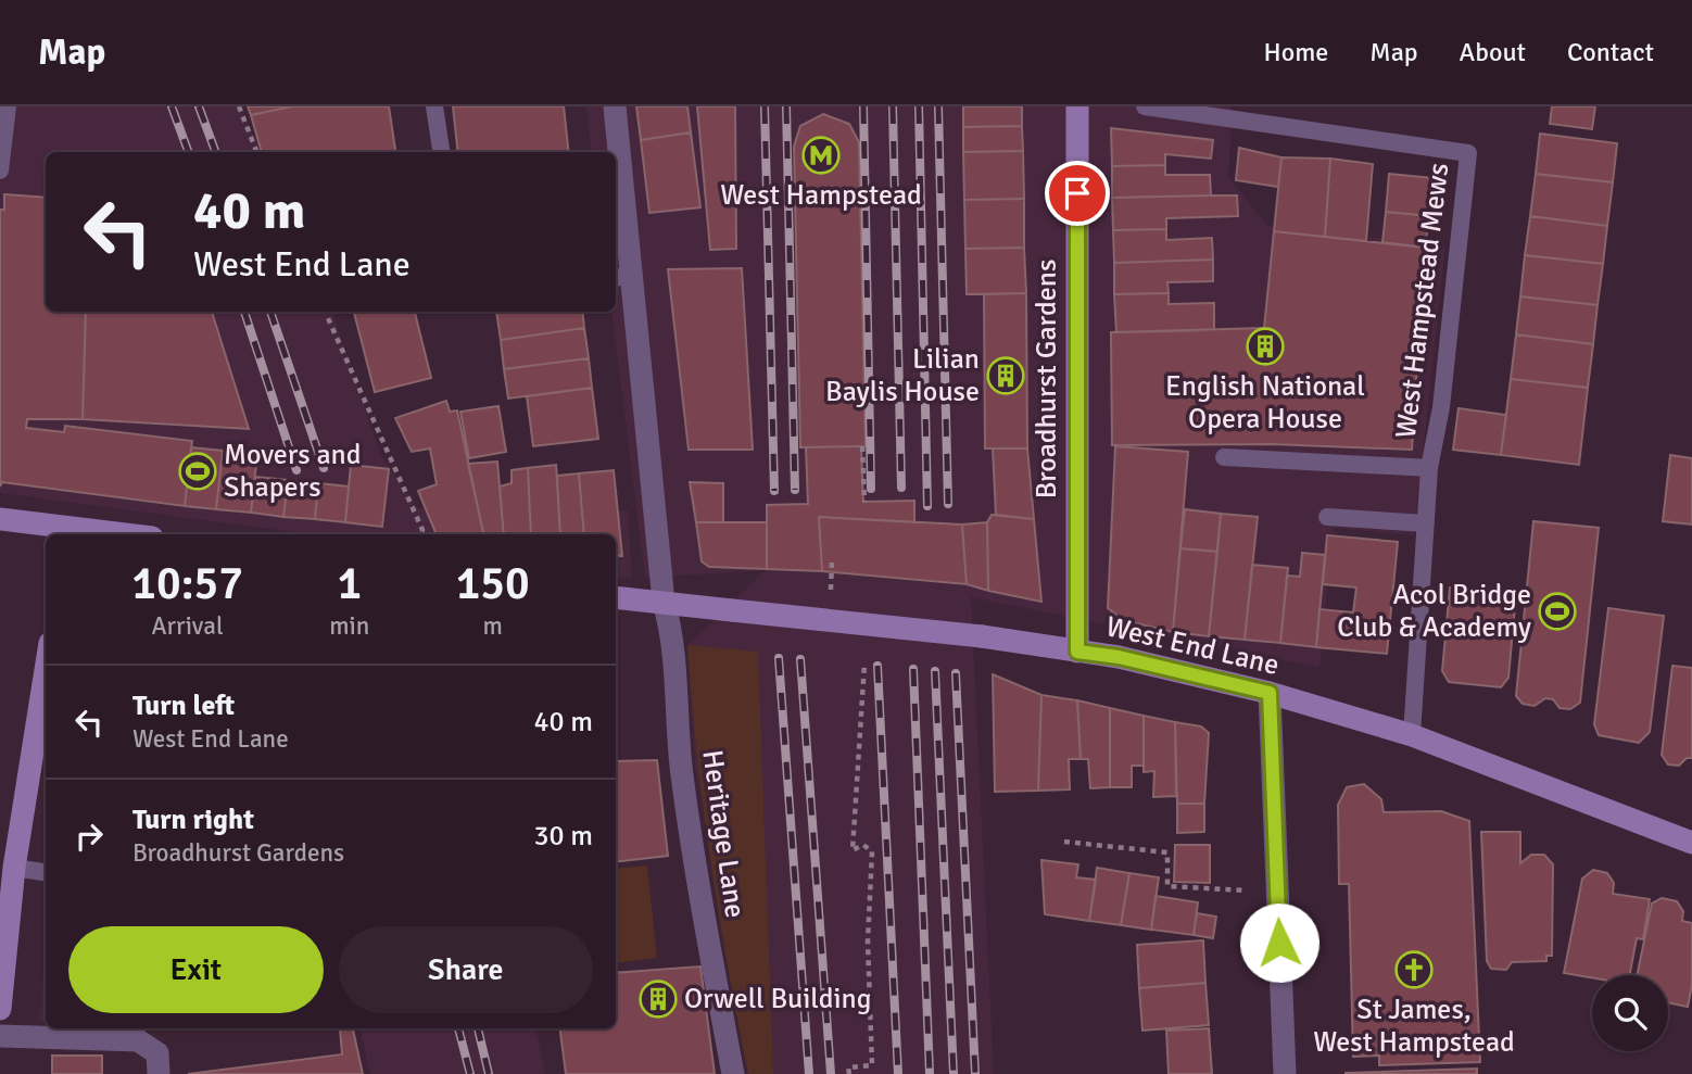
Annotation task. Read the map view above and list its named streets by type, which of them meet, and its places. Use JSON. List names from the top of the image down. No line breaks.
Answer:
{"streets":{"main road":["Broadhurst Gardens","West End Lane"],"street":["Heritage Lane"],"lane":["West Hampstead Mews"]},"crossings":[["West Hampstead Mews","West End Lane"],["Broadhurst Gardens","West End Lane"],["West End Lane","Heritage Lane"]],"places":{"metro station":["West Hampstead"],"building":["English National Opera House","Lilian Baylis House","Orwell Building"],"sports":["Movers and Shapers","Acol Bridge Club & Academy"],"church":["St James, West Hampstead"]},"page":{"header":"Map","nav":["Home","Map","About","Contact"],"turn":["40 m","West End Lane"],"eta":["10:57","Arrival","1","min","150","m"],"list":[{"name":"Turn left","note":"West End Lane","value":"40 m"},{"name":"Turn right","note":"Broadhurst Gardens","value":"30 m"}],"buttons":["Exit","Share"]}}
